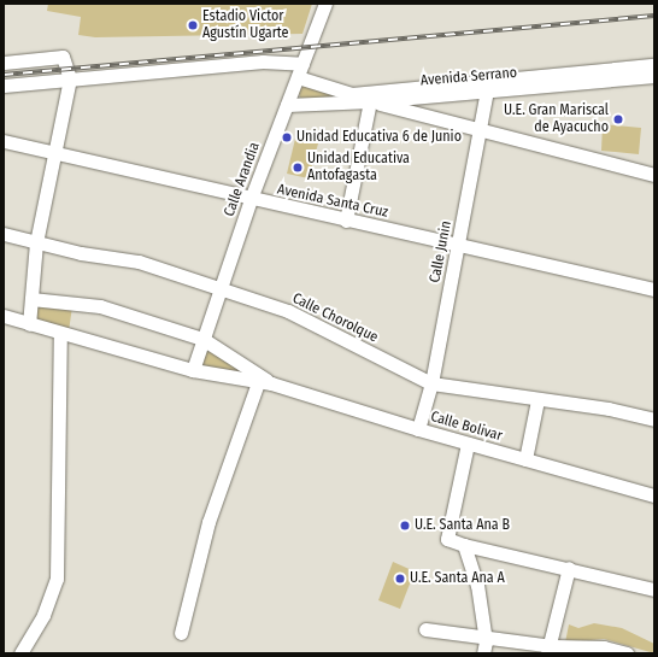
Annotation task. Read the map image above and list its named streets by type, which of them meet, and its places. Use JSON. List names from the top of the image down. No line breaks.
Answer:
{"streets":{"street":["Avenida Serrano","Calle Arandia","Avenida Santa Cruz","Calle Junin","Calle Chorolque","Calle Bolivar"]},"crossings":[["Avenida Serrano","Calle Arandia"],["Avenida Serrano","Calle Junin"],["Calle Arandia","Avenida Santa Cruz"],["Calle Arandia","Calle Chorolque"],["Avenida Santa Cruz","Calle Junin"],["Calle Junin","Calle Chorolque"],["Calle Junin","Calle Bolivar"]],"places":["Estadio Victor Agustín Ugarte","U.E. Gran Mariscal de Ayacucho","Unidad Educativa 6 de Junio","Unidad Educativa Antofagasta","U.E. Santa Ana B","U.E. Santa Ana A"]}
